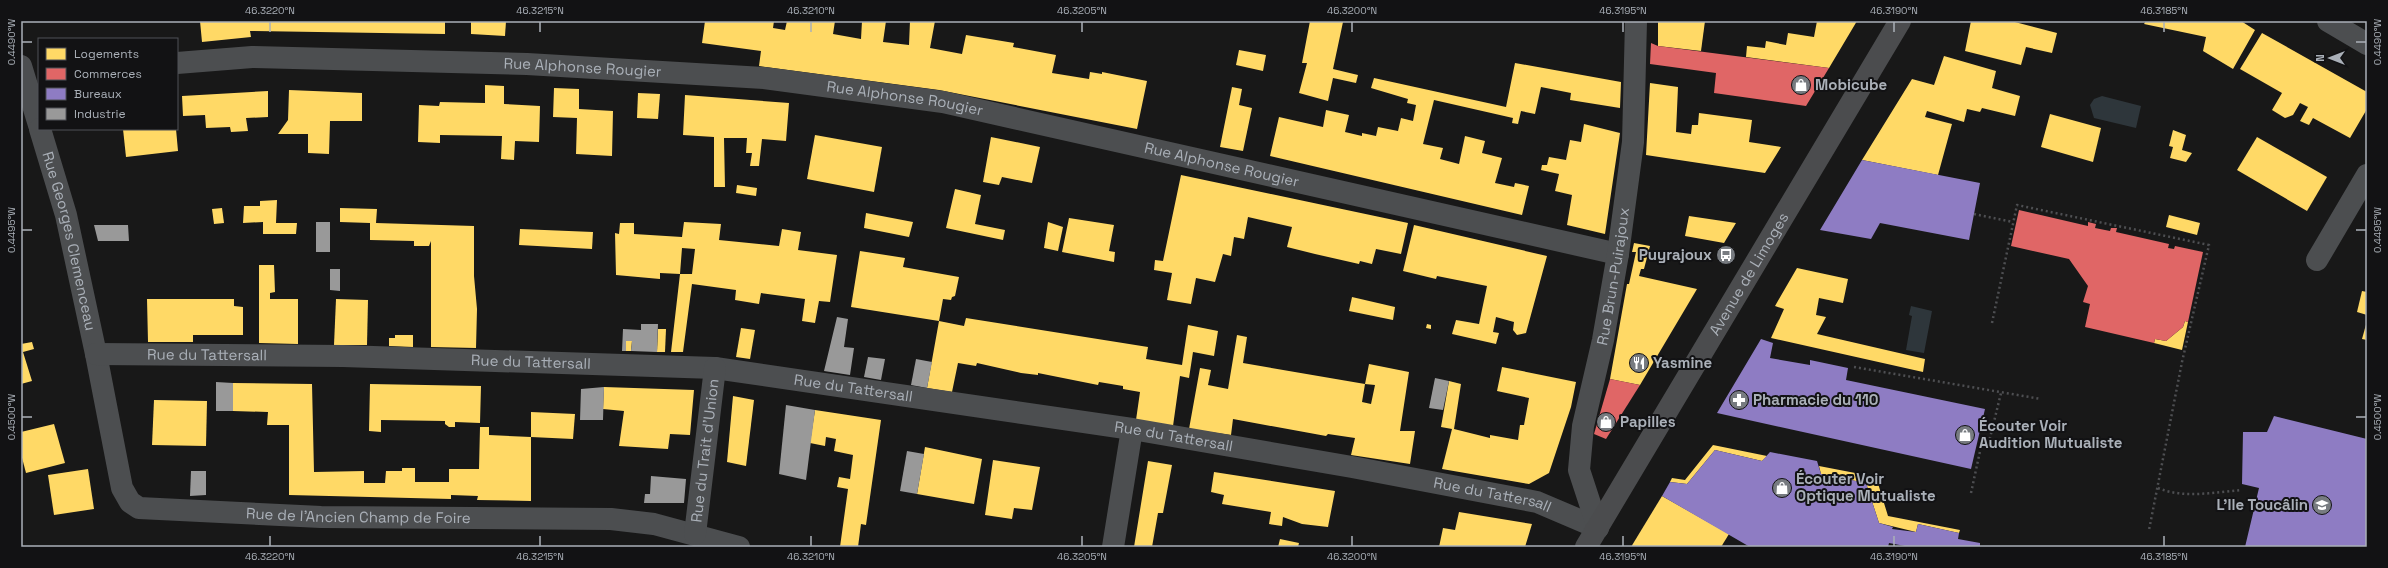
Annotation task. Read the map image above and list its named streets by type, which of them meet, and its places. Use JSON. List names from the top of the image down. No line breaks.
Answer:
{"streets":{"main road":["Avenue de Limoges"],"street":["Rue Alphonse Rougier","Rue Georges Clemenceau","Rue Brun-Puirajoux","Rue du Tattersall","Rue du Trait d'Union","Rue de l'Ancien Champ de Foire"]},"crossings":[["Rue Alphonse Rougier","Rue Brun-Puirajoux"],["Rue Georges Clemenceau","Rue du Tattersall"],["Rue Georges Clemenceau","Rue de l'Ancien Champ de Foire"],["Avenue de Limoges","Rue Brun-Puirajoux"],["Avenue de Limoges","Rue du Tattersall"],["Rue Brun-Puirajoux","Rue du Tattersall"],["Rue du Tattersall","Rue du Trait d'Union"],["Rue du Tattersall","Rue de l'Ancien Champ de Foire"],["Rue du Trait d'Union","Rue de l'Ancien Champ de Foire"]],"places":{"shop":["Mobicube","Papilles","Écouter Voir Audition Mutualiste","Écouter Voir Optique Mutualiste"],"bus stop":["Puyrajoux"],"restaurant":["Yasmine"],"pharmacy":["Pharmacie du 110"],"school or university":["L’Ile Toucâlin"]},"legend":["Logements","Commerces","Bureaux","Industrie"],"north":"left","coordinates":["46.3220°N","46.3215°N","46.3210°N","46.3205°N","46.3200°N","46.3195°N","46.3190°N","46.3185°N","0.4490°W","0.4495°W","0.4500°W"]}
